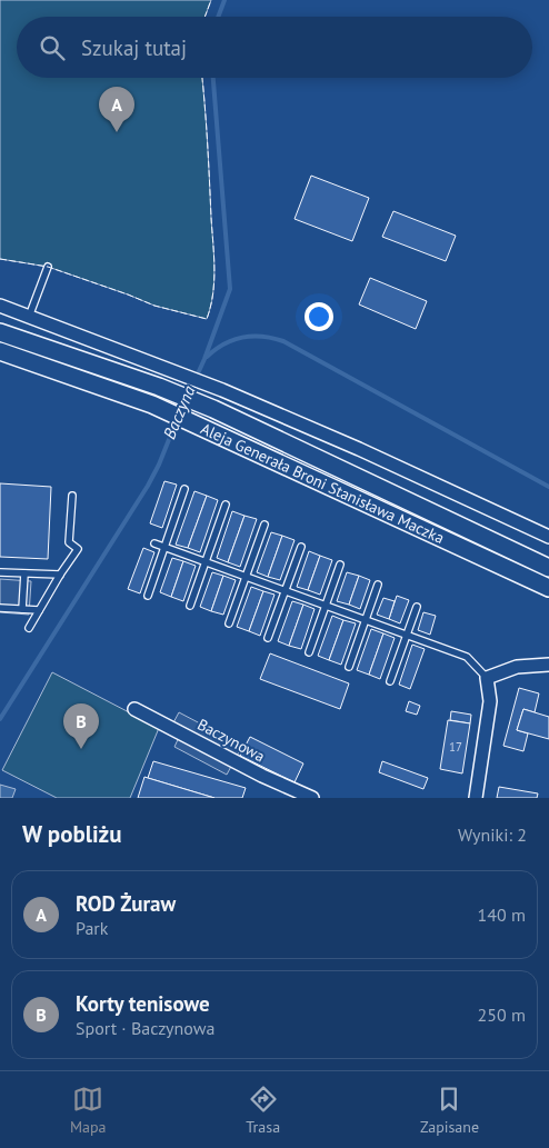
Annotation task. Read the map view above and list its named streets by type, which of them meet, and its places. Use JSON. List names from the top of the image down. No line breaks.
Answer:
{"streets":{"main road":["Aleja Generała Broni Stanisława Maczka"],"street":["Baczynowa"]},"water":["Baczyna"],"house_numbers":["17"],"page":{"search":"Szukaj tutaj","pins":["A","B"],"heading":["W pobliżu","Wyniki: 2"],"list":[{"mark":"A","name":"ROD Żuraw","note":"Park","value":"140 m"},{"mark":"B","name":"Korty tenisowe","note":"Sport · Baczynowa","value":"250 m"}],"nav":["Mapa","Trasa","Zapisane"]}}
